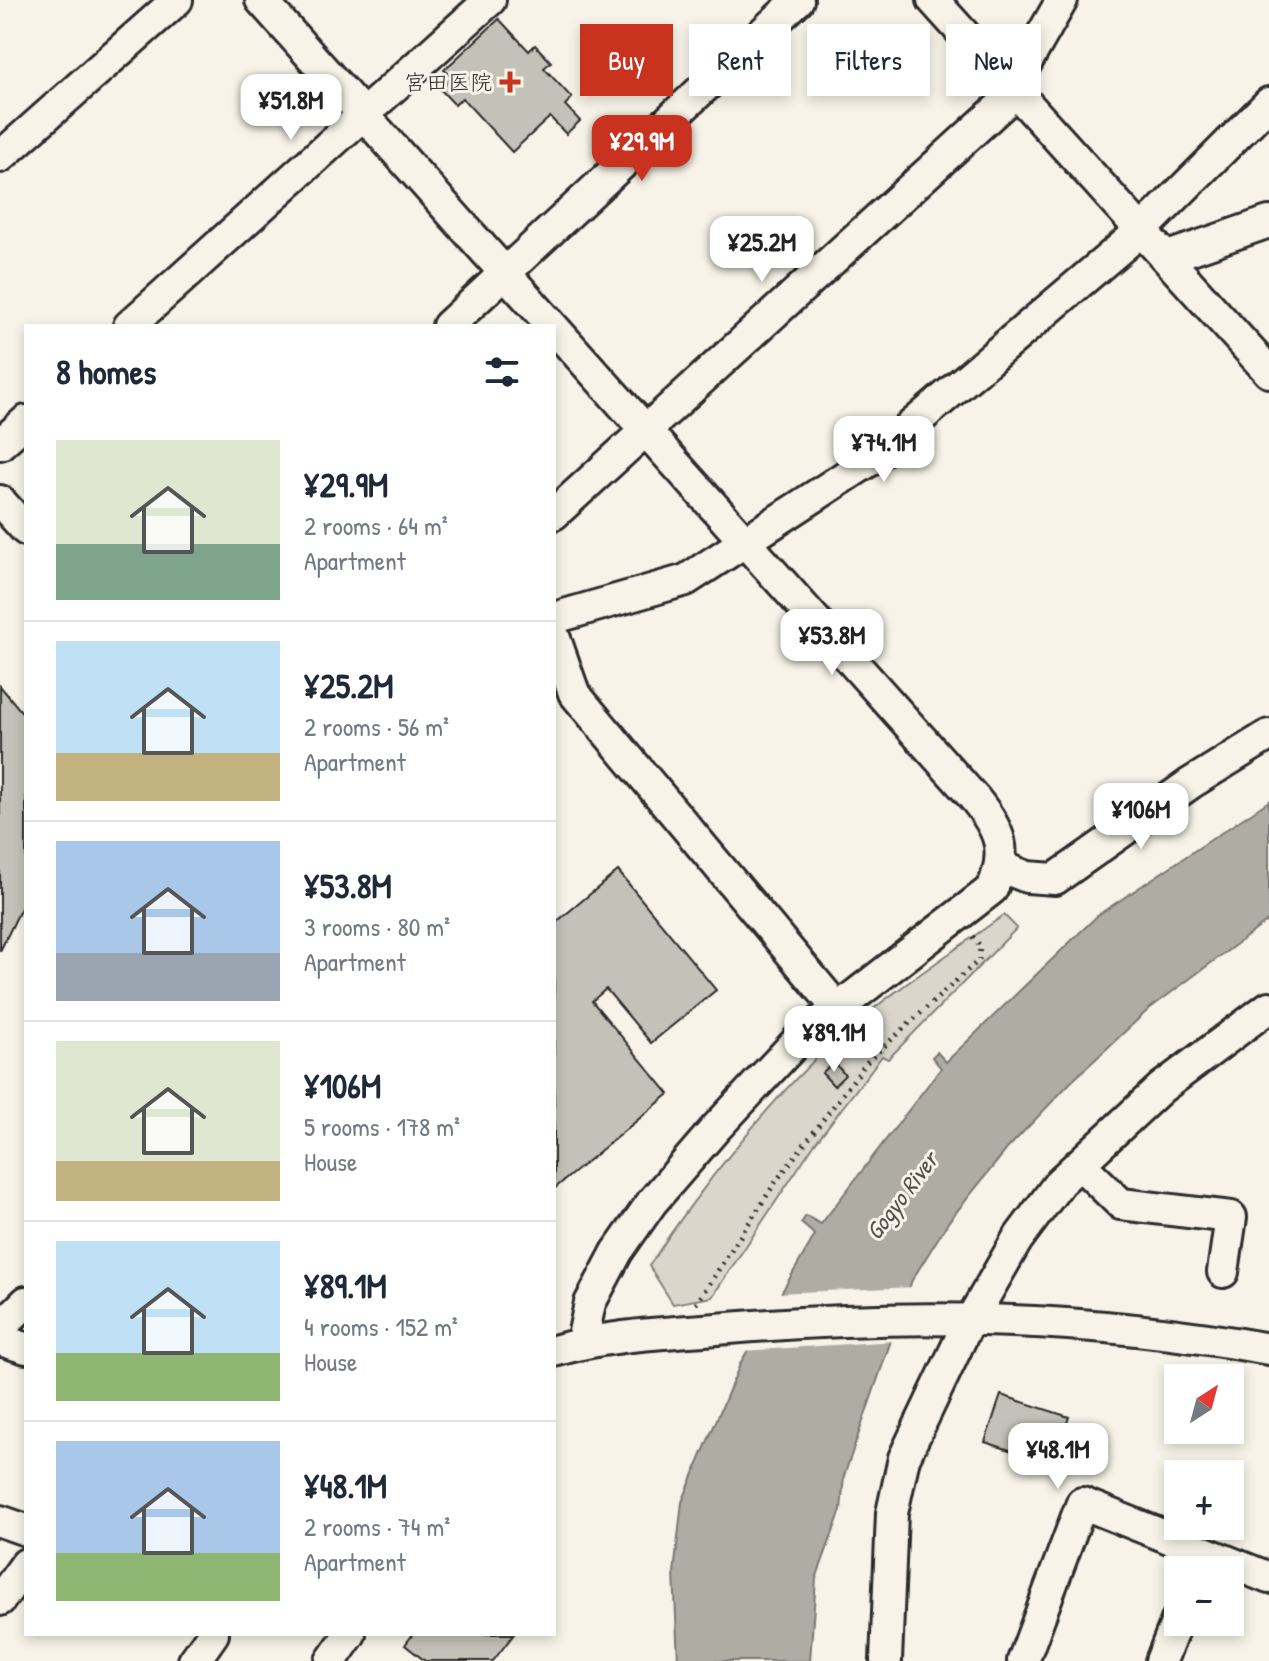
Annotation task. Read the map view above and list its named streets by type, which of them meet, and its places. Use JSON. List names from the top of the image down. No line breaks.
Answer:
{"water":["Gogyo River"],"places":{"health":["宮田医院"]},"north":"top right","page":{"chip":["Buy","Rent","Filters","New"],"price":["¥51.8M","¥29.9M","¥25.2M","¥74.1M","¥53.8M","¥106M","¥89.1M","¥48.1M"],"heading":"8 homes","list":[{"name":"¥29.9M","note":"2 rooms · 64 m² · Apartment"},{"name":"¥25.2M","note":"2 rooms · 56 m² · Apartment"},{"name":"¥53.8M","note":"3 rooms · 80 m² · Apartment"},{"name":"¥106M","note":"5 rooms · 178 m² · House"},{"name":"¥89.1M","note":"4 rooms · 152 m² · House"},{"name":"¥48.1M","note":"2 rooms · 74 m² · Apartment"}],"map_buttons":["+","−"]}}
